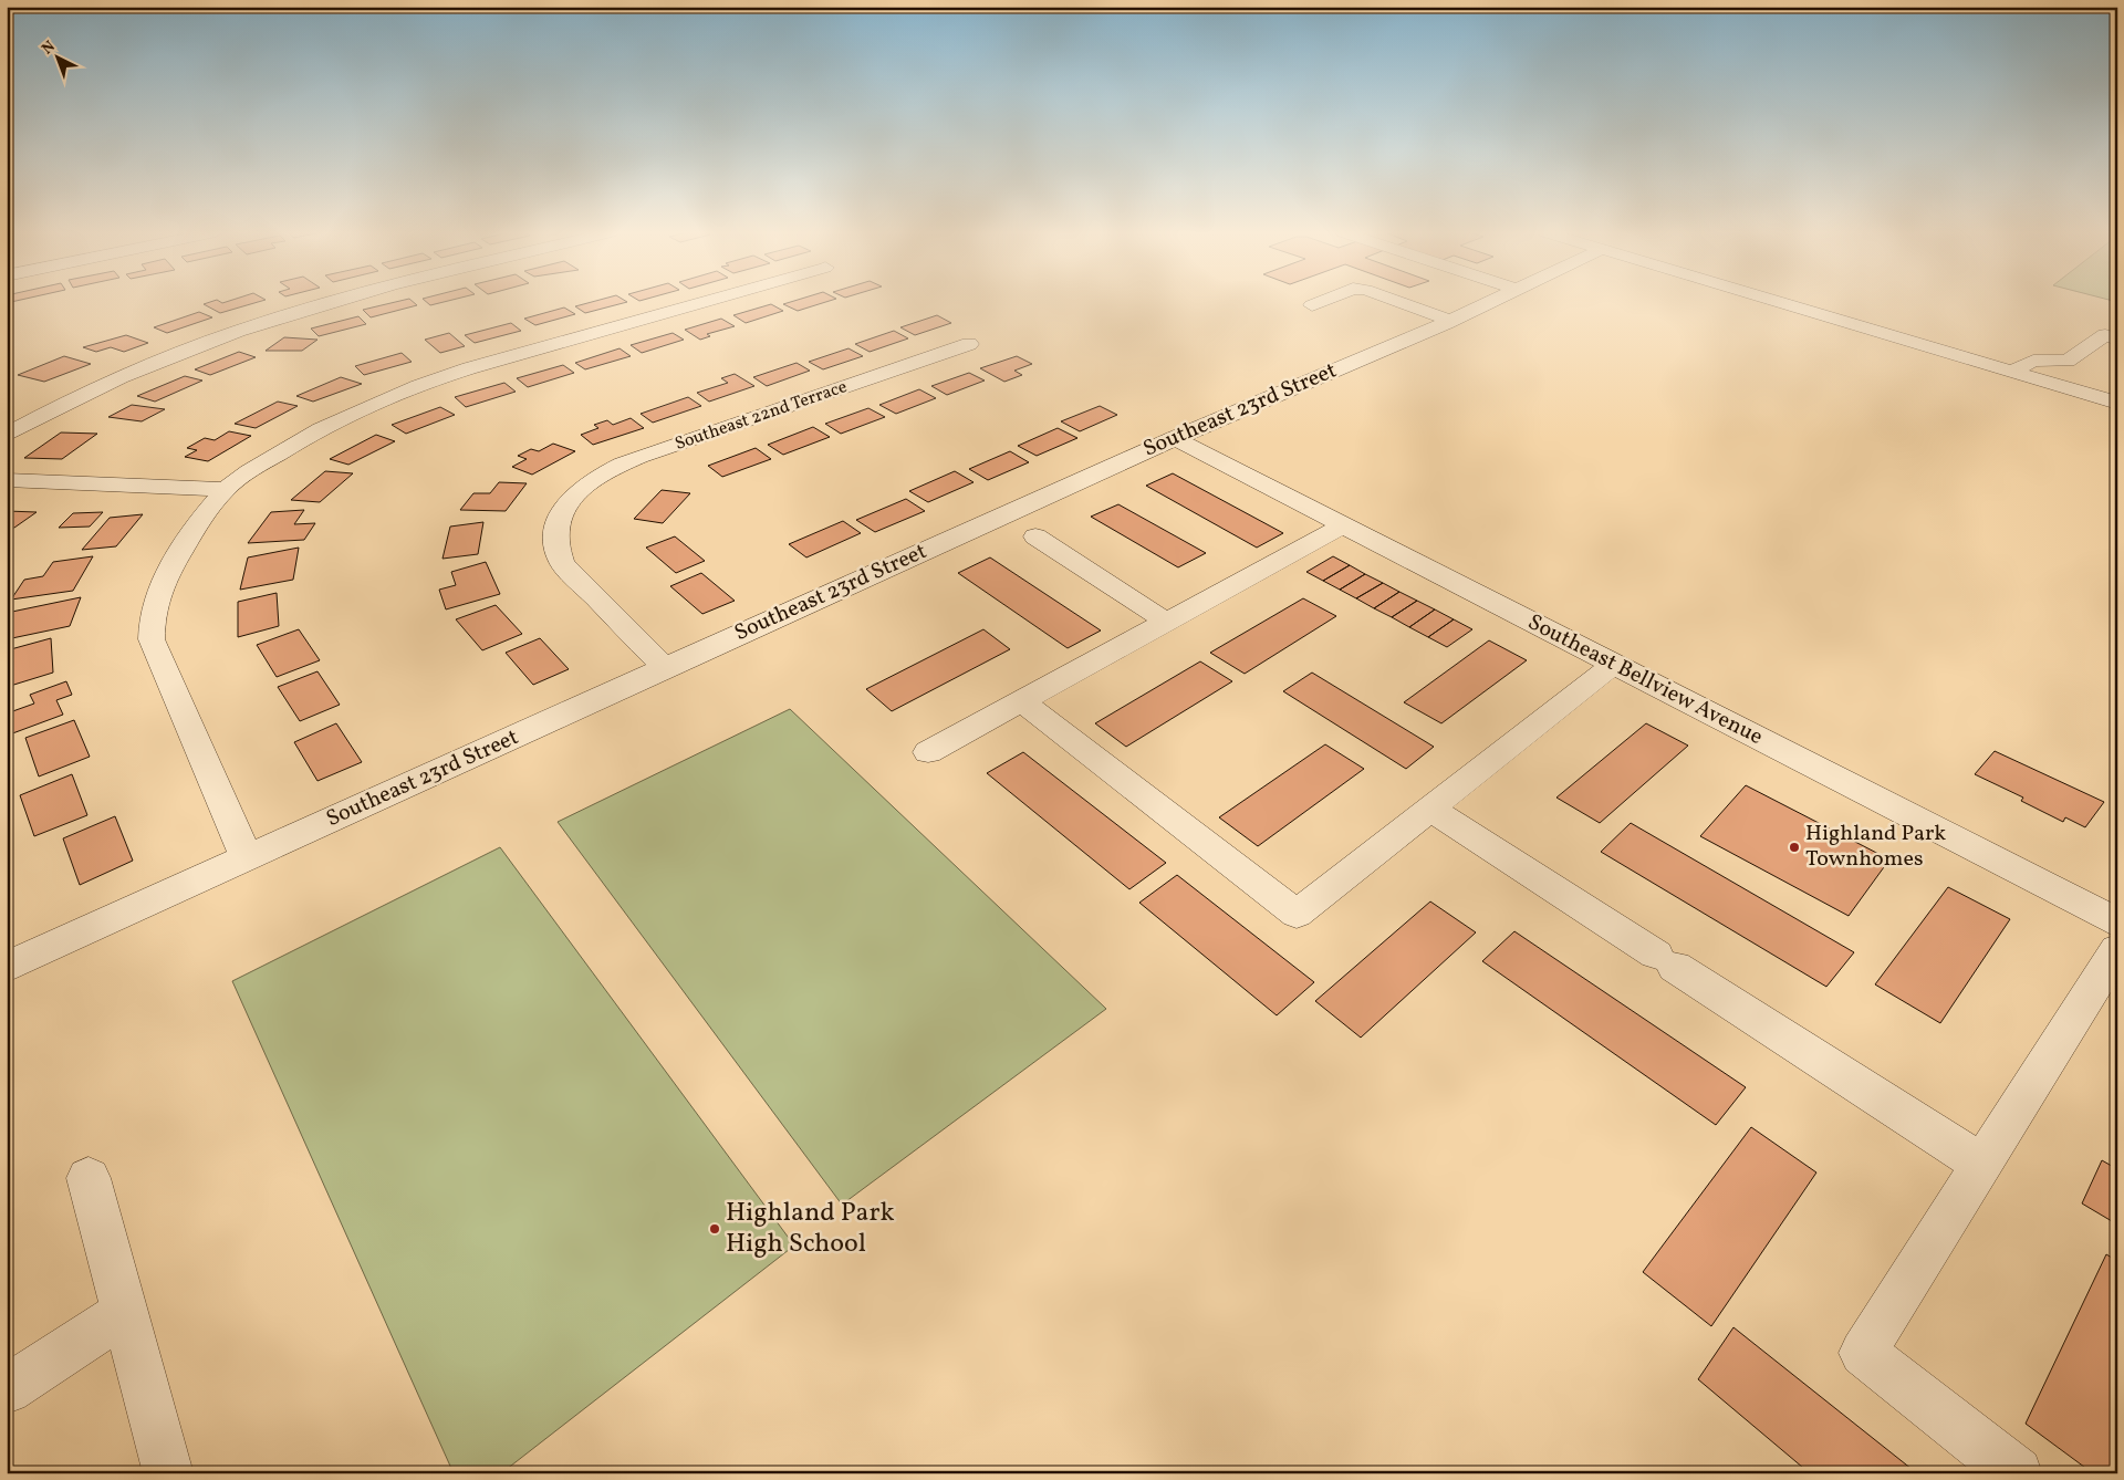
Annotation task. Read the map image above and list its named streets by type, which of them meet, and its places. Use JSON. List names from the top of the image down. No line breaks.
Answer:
{"streets":{"street":["Southeast 23rd Street","Southeast 22nd Terrace","Southeast Bellview Avenue"]},"crossings":[["Southeast 23rd Street","Southeast 22nd Terrace"],["Southeast 23rd Street","Southeast Bellview Avenue"]],"places":["Highland Park Townhomes","Highland Park High School"],"north":"top left"}
